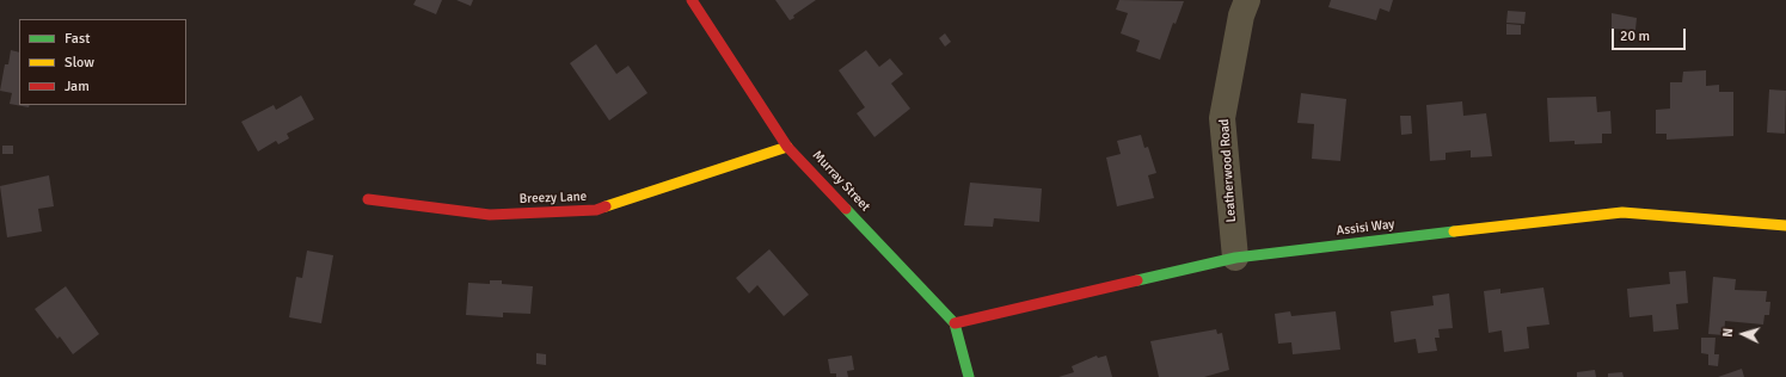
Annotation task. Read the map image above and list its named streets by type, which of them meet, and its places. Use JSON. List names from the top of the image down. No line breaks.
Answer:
{"streets":{"street":["Leatherwood Road","Murray Street","Breezy Lane","Assisi Way"]},"crossings":[["Leatherwood Road","Assisi Way"],["Murray Street","Breezy Lane"],["Murray Street","Assisi Way"]],"legend":["Fast","Slow","Jam"],"scale_bar":"20 m","north":"left"}
